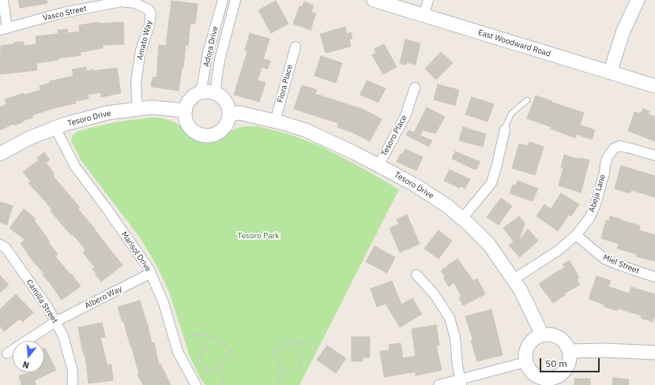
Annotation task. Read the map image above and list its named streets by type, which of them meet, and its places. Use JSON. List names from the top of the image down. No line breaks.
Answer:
{"streets":{"street":["Vasco Street","Amato Way","East Woodward Road","Adora Drive","Fiora Place","Tesoro Drive","Tesoro Place","Abeja Lane","Marisol Drive","Miel Street","Albero Way","Camilla Street"]},"crossings":[["Vasco Street","Amato Way"],["Amato Way","Tesoro Drive"],["Adora Drive","Tesoro Drive"],["Fiora Place","Tesoro Drive"],["Tesoro Drive","Tesoro Place"],["Tesoro Drive","Abeja Lane"],["Tesoro Drive","Marisol Drive"],["Abeja Lane","Miel Street"],["Marisol Drive","Albero Way"],["Albero Way","Camilla Street"]],"parks":["Tesoro Park"],"scale_bar":"50 m","north":"bottom"}
